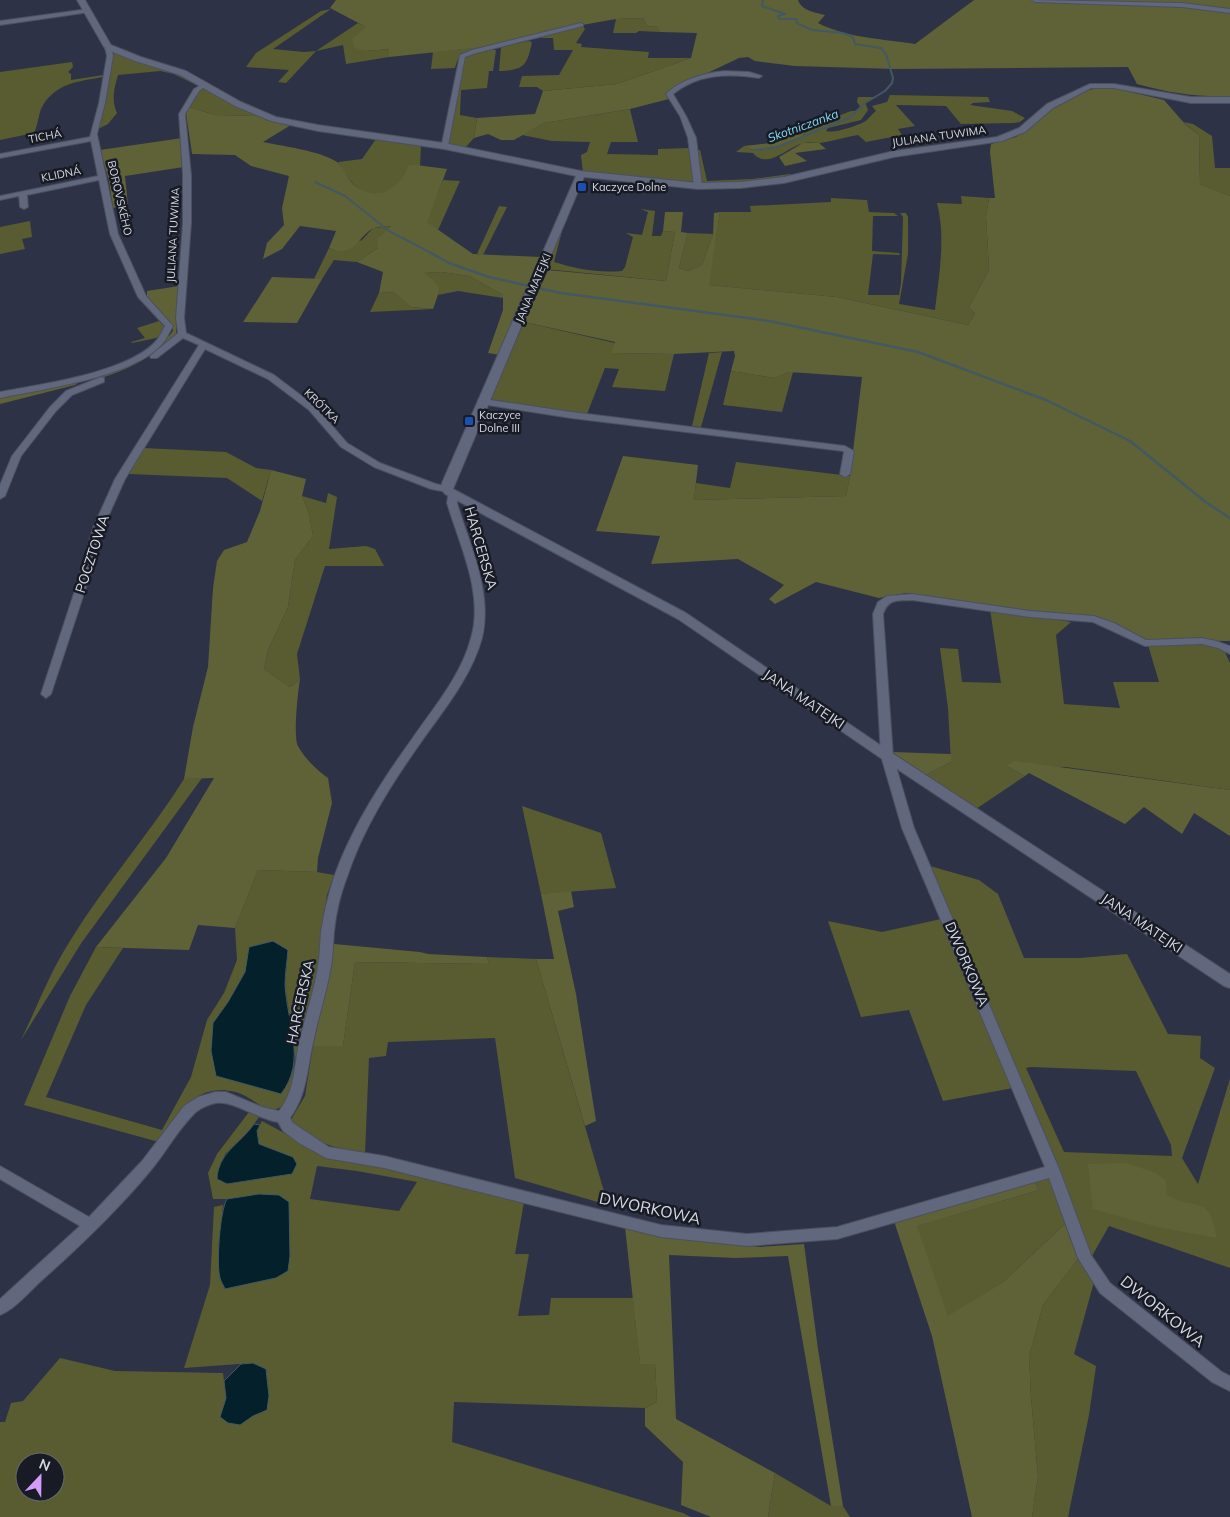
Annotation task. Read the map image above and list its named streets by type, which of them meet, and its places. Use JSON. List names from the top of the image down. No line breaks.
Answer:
{"streets":{"street":["TICHÁ","JULIANA TUWIMA","KLIDNÁ","BOROVSKÉHO","JANA MATEJKI","KRÓTKA","HARCERSKA","POCZTOWA","DWORKOWA"]},"crossings":[["TICHÁ","BOROVSKÉHO"],["JULIANA TUWIMA","BOROVSKÉHO"],["JULIANA TUWIMA","JANA MATEJKI"],["JULIANA TUWIMA","KRÓTKA"],["KLIDNÁ","BOROVSKÉHO"],["JANA MATEJKI","KRÓTKA"],["JANA MATEJKI","HARCERSKA"],["JANA MATEJKI","DWORKOWA"],["KRÓTKA","HARCERSKA"],["KRÓTKA","POCZTOWA"],["HARCERSKA","DWORKOWA"]],"water":["Skotniczanka"],"places":{"transit":["Kaczyce Dolne","Kaczyce Dolne III"]},"north":"top"}
